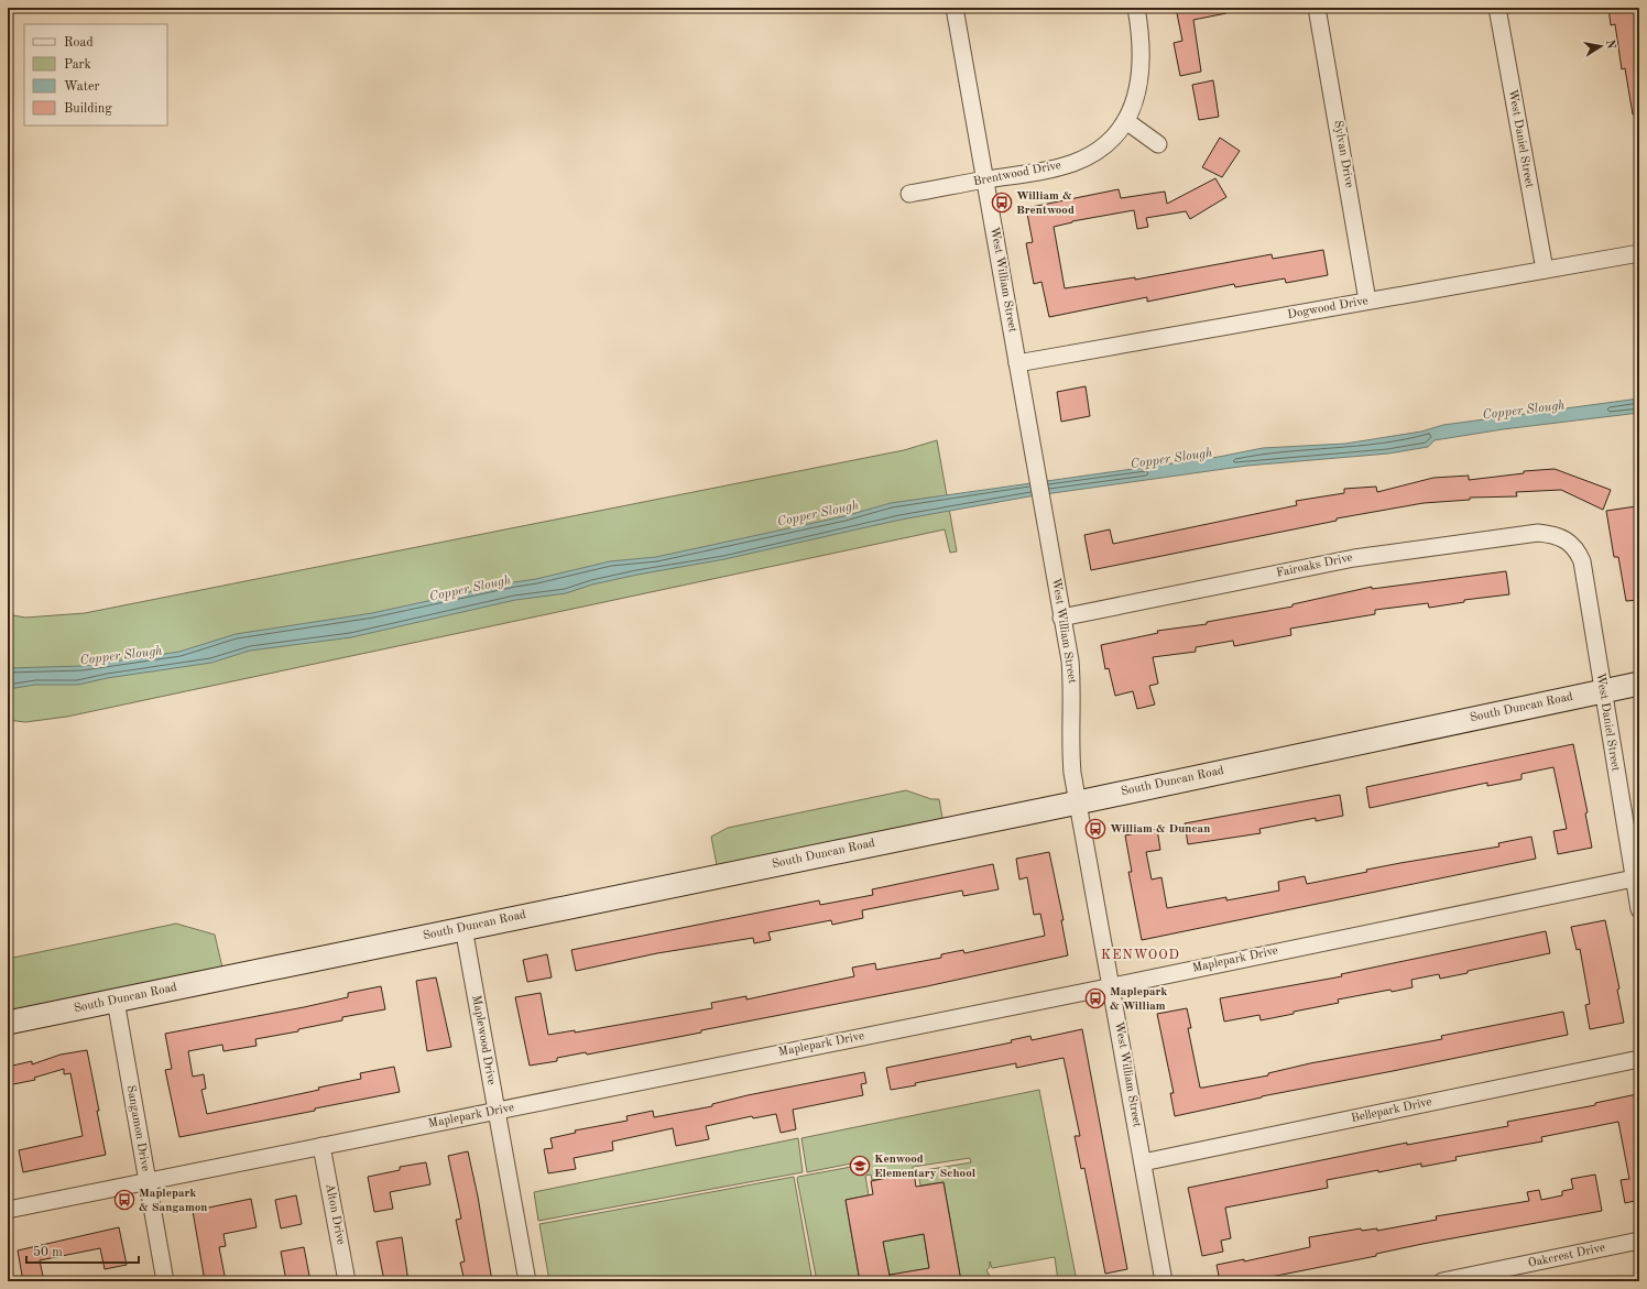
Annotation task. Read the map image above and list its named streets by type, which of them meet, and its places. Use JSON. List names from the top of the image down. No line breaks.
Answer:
{"streets":{"main road":["South Duncan Road"],"street":["West Daniel Street","Sylvan Drive","Brentwood Drive","West William Street","Dogwood Drive","Fairoaks Drive","Maplepark Drive","Maplewood Drive","Bellepark Drive","Sangamon Drive","Alton Drive","Oakcrest Drive"]},"crossings":[["West Daniel Street","Dogwood Drive"],["West Daniel Street","Fairoaks Drive"],["West Daniel Street","South Duncan Road"],["West Daniel Street","Maplepark Drive"],["Sylvan Drive","Dogwood Drive"],["Brentwood Drive","West William Street"],["West William Street","Dogwood Drive"],["West William Street","Fairoaks Drive"],["West William Street","South Duncan Road"],["West William Street","Maplepark Drive"],["West William Street","Bellepark Drive"],["South Duncan Road","Maplewood Drive"],["South Duncan Road","Sangamon Drive"],["Maplepark Drive","Maplewood Drive"],["Maplepark Drive","Sangamon Drive"],["Maplepark Drive","Alton Drive"]],"districts":["KENWOOD"],"water":["Copper Slough"],"places":{"bus stop":["William & Brentwood","William & Duncan","Maplepark & William","Maplepark & Sangamon"],"school or university":["Kenwood Elementary School"]},"legend":["Road","Park","Water","Building"],"scale_bar":"50 m","north":"right"}
